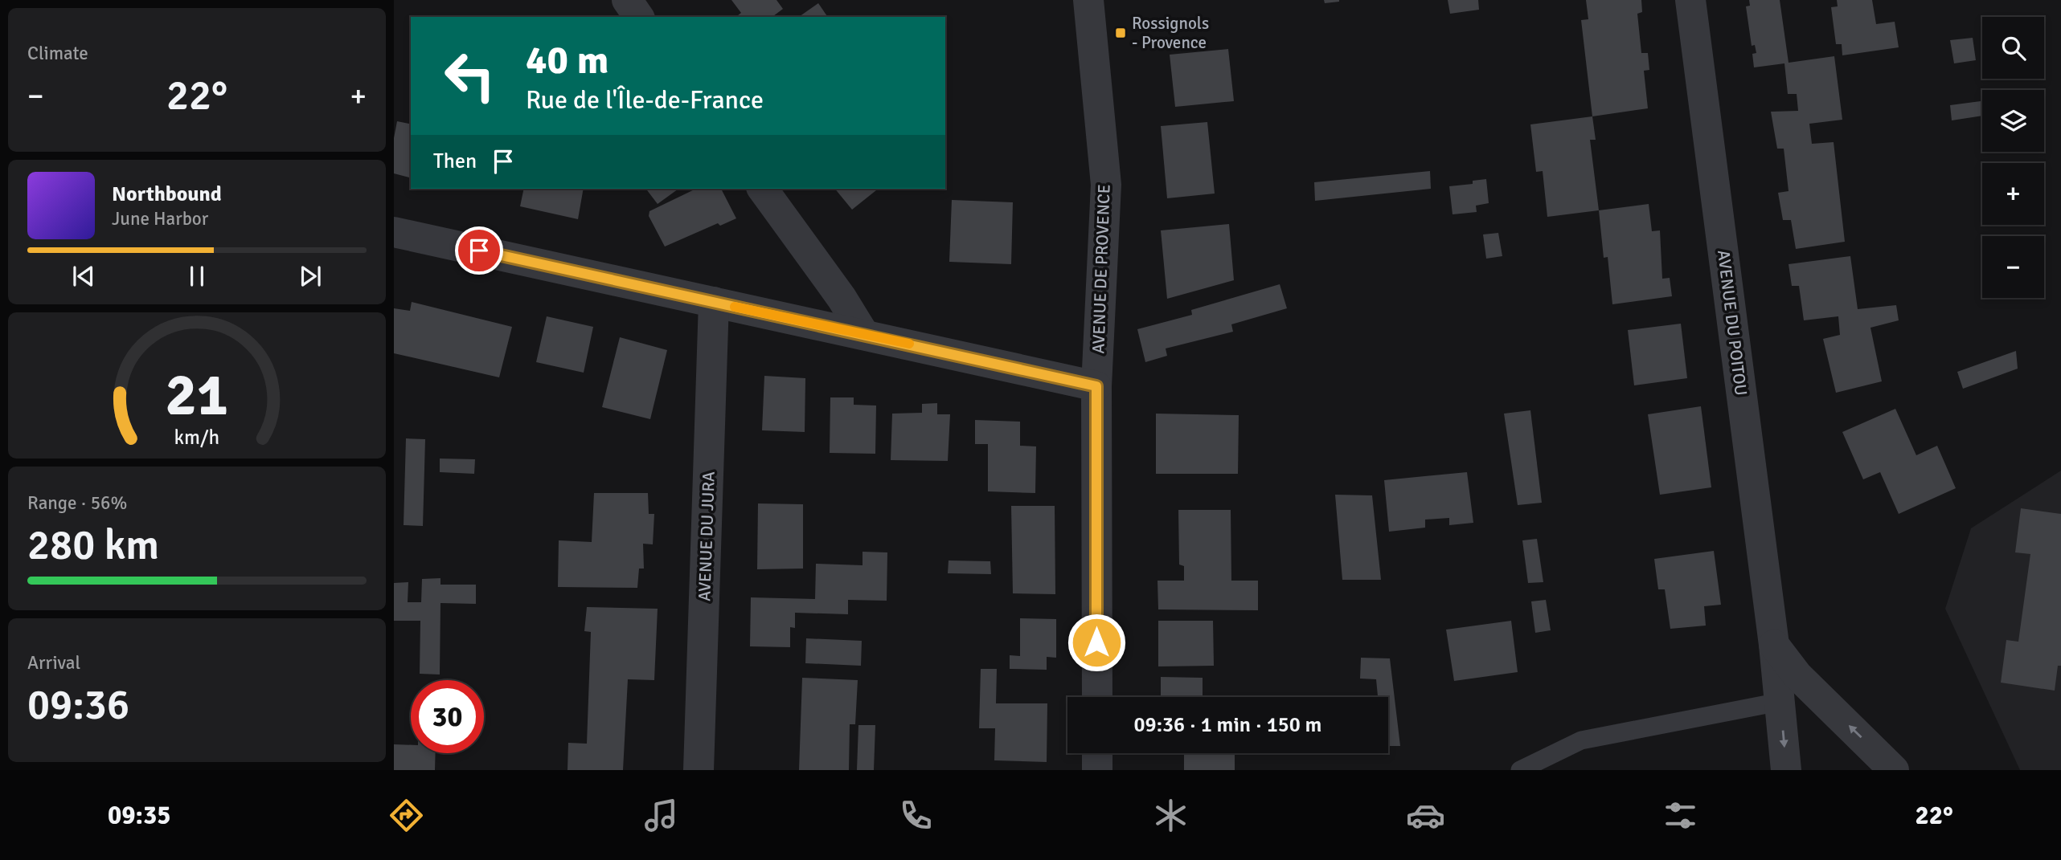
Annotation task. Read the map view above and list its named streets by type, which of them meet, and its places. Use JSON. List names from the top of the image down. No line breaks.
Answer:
{"streets":{"street":["AVENUE DE PROVENCE","AVENUE DU POITOU","AVENUE DU JURA"]},"places":{"transit":["Rossignols - Provence"]},"page":{"tile":["Climate",["Range · 56%","280 km"],["Arrival","09:36"]],"map_buttons":["+","−"],"turn":["40 m","Rue de l'Île-de-France"],"heat":["−","22°","+"],"then":"Then","song":["Northbound","June Harbor"],"limit":"30","trip":"09:36 · 1 min · 150 m","tabs":["09:35","22°"],"gauge":["21","km/h"]}}
